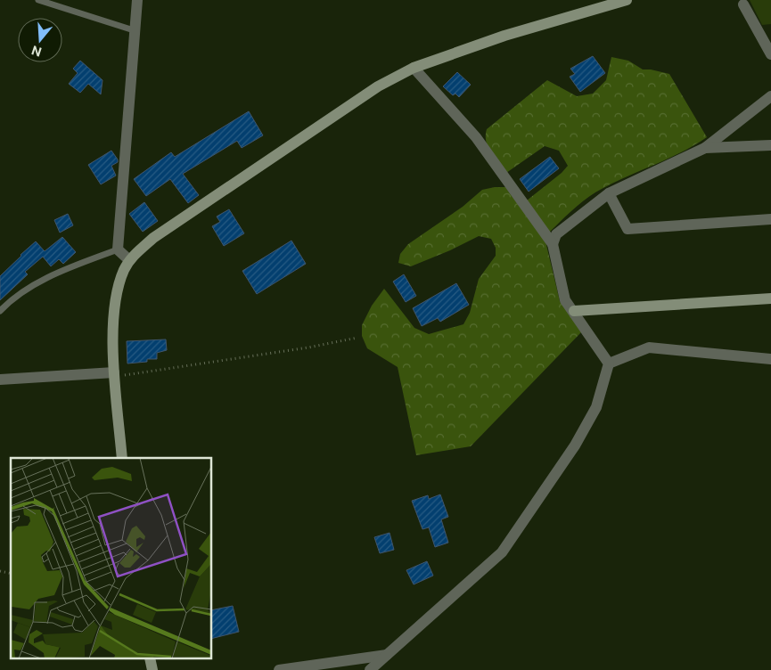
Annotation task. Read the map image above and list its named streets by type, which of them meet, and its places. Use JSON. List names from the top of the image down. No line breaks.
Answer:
{"north":"bottom"}
